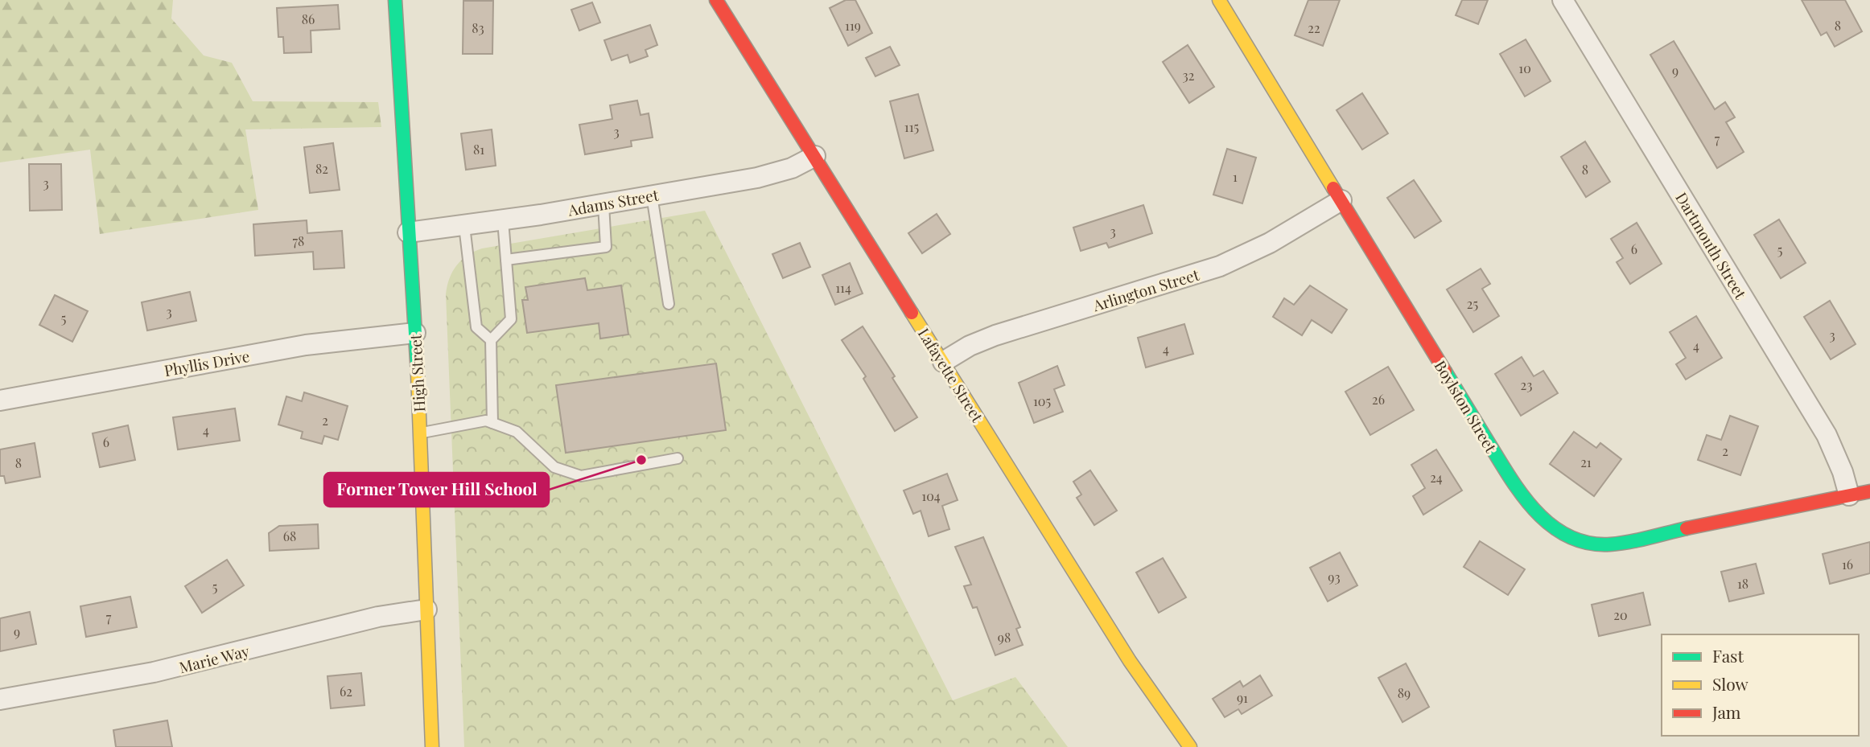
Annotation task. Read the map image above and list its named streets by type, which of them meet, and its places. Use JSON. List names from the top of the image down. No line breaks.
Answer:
{"streets":{"street":["Adams Street","Dartmouth Street","Arlington Street","Phyllis Drive","High Street","Lafayette Street","Boylston Street","Marie Way"]},"crossings":[["Adams Street","High Street"],["Adams Street","Lafayette Street"],["Dartmouth Street","Boylston Street"],["Arlington Street","Lafayette Street"],["Arlington Street","Boylston Street"],["Phyllis Drive","High Street"],["High Street","Marie Way"]],"places":["Former Tower Hill School"],"house_numbers":["86","119","8","83","22","10","9","32","115","3","7","81","82","8","1","3","3","78","6","5","114","25","3","5","3","4","4","23","26","105","2","4","6","2","21","8","24","104","68","16","93","18","5","20","7","9","98","62","89","91"],"legend":["Fast","Slow","Jam"]}
